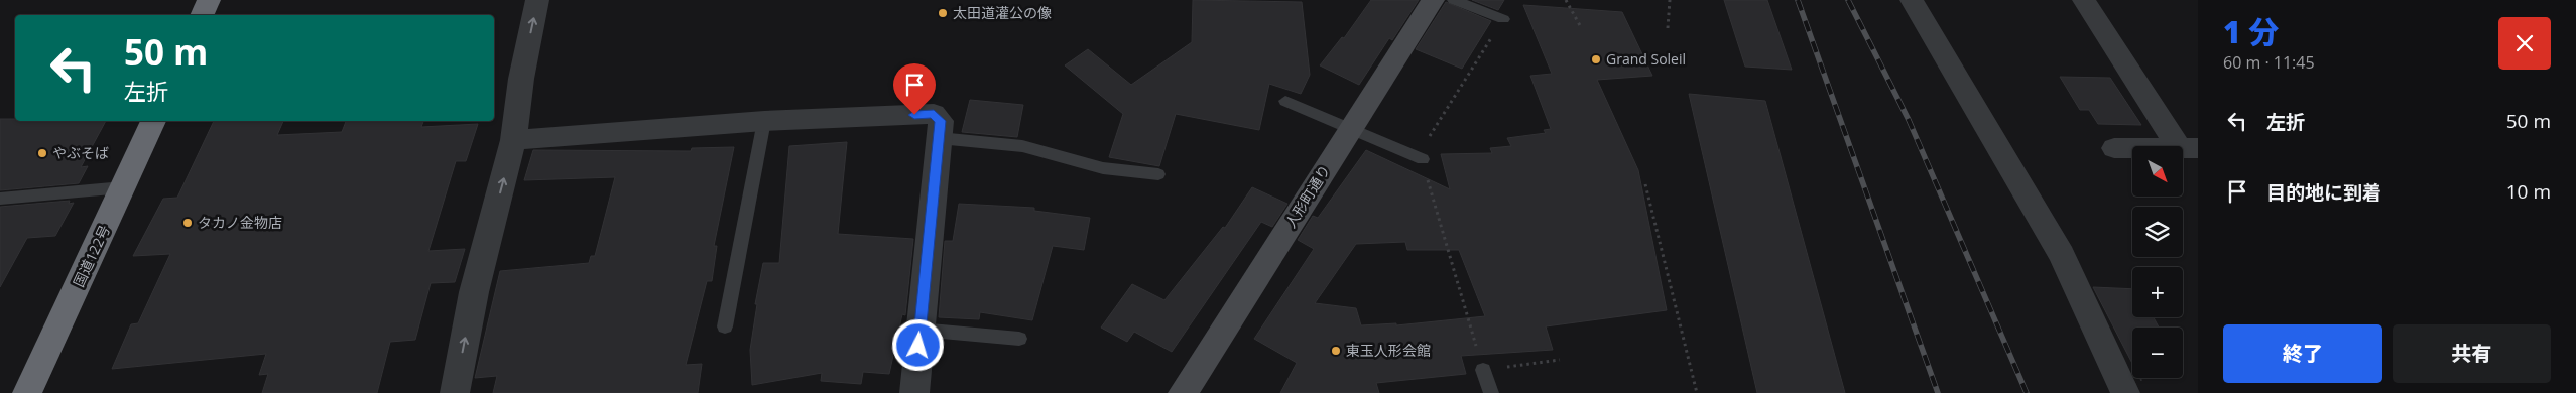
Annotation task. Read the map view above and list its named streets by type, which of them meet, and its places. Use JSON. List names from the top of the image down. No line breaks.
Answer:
{"streets":{"highway":["国道122号"],"street":["人形町通り"]},"places":["太田道灌公の像","Grand Soleil","やぶそば","タカノ金物店","東玉人形会館"],"north":"bottom right","page":{"heading":["1 分","60 m · 11:45"],"turn":["50 m","左折"],"list":[{"name":"左折","value":"50 m"},{"name":"目的地に到着","value":"10 m"}],"map_buttons":["+","−"],"buttons":["終了","共有"]}}
